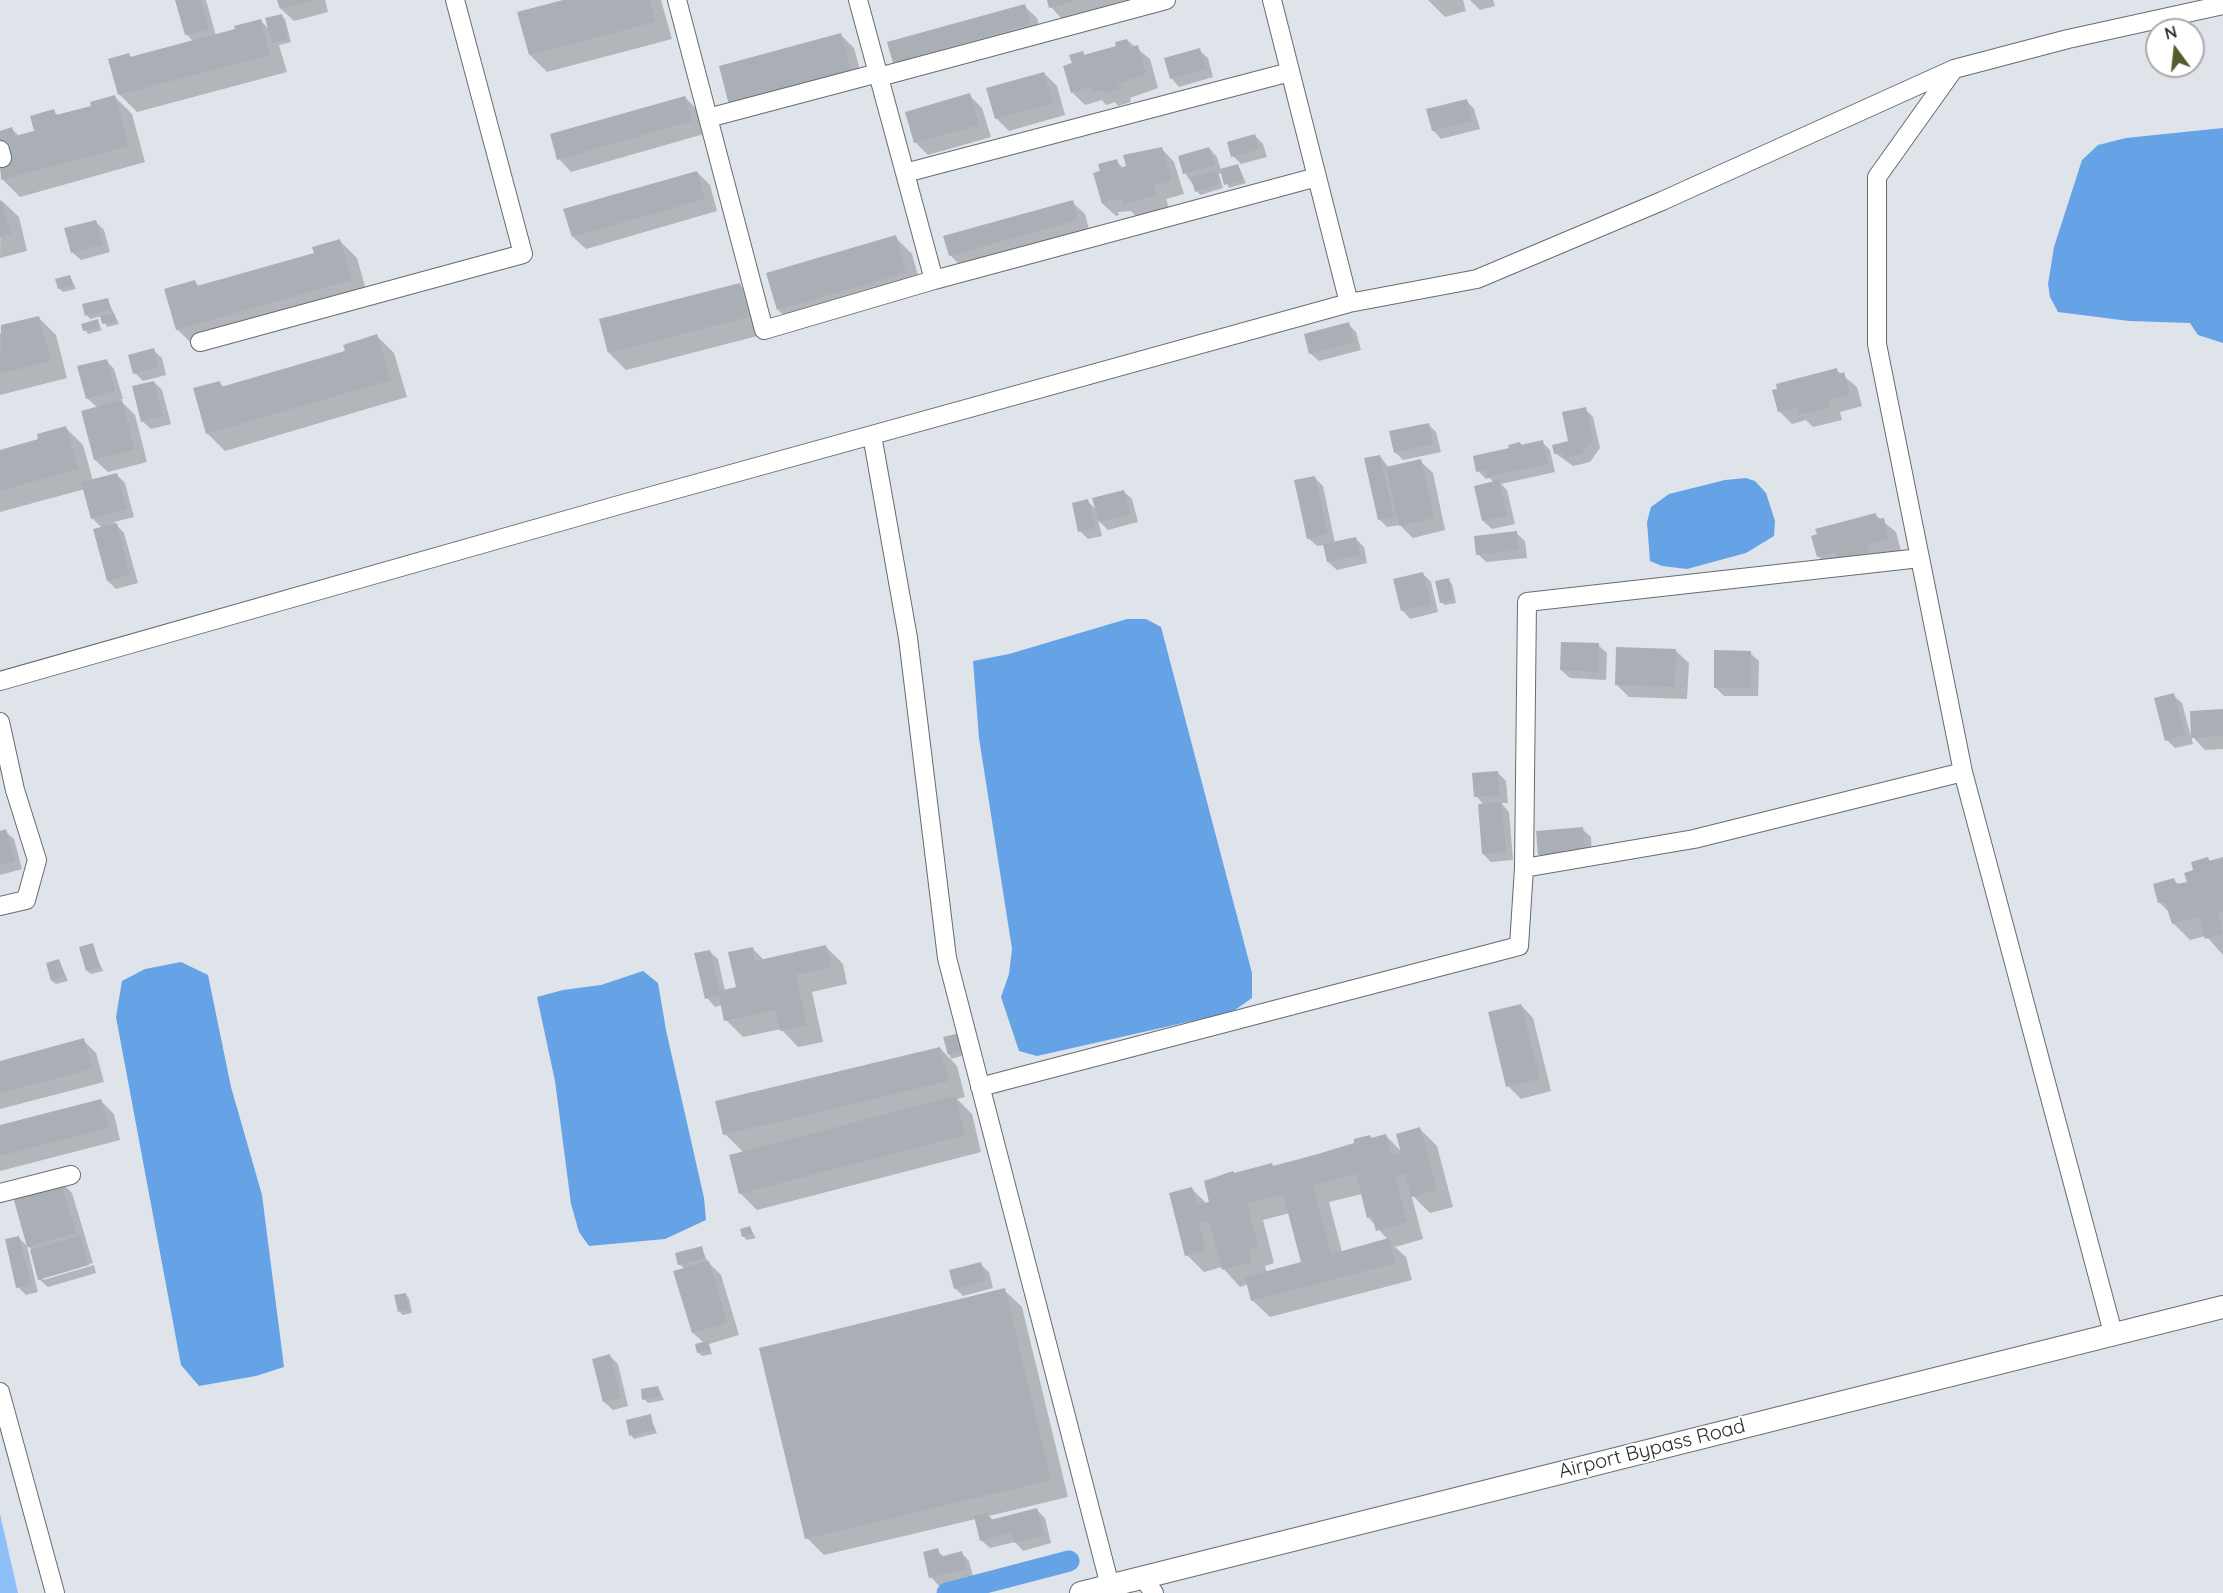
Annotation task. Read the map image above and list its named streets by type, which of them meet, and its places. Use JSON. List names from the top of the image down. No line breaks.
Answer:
{"streets":{"street":["Airport Bypass Road"]},"north":"top"}
